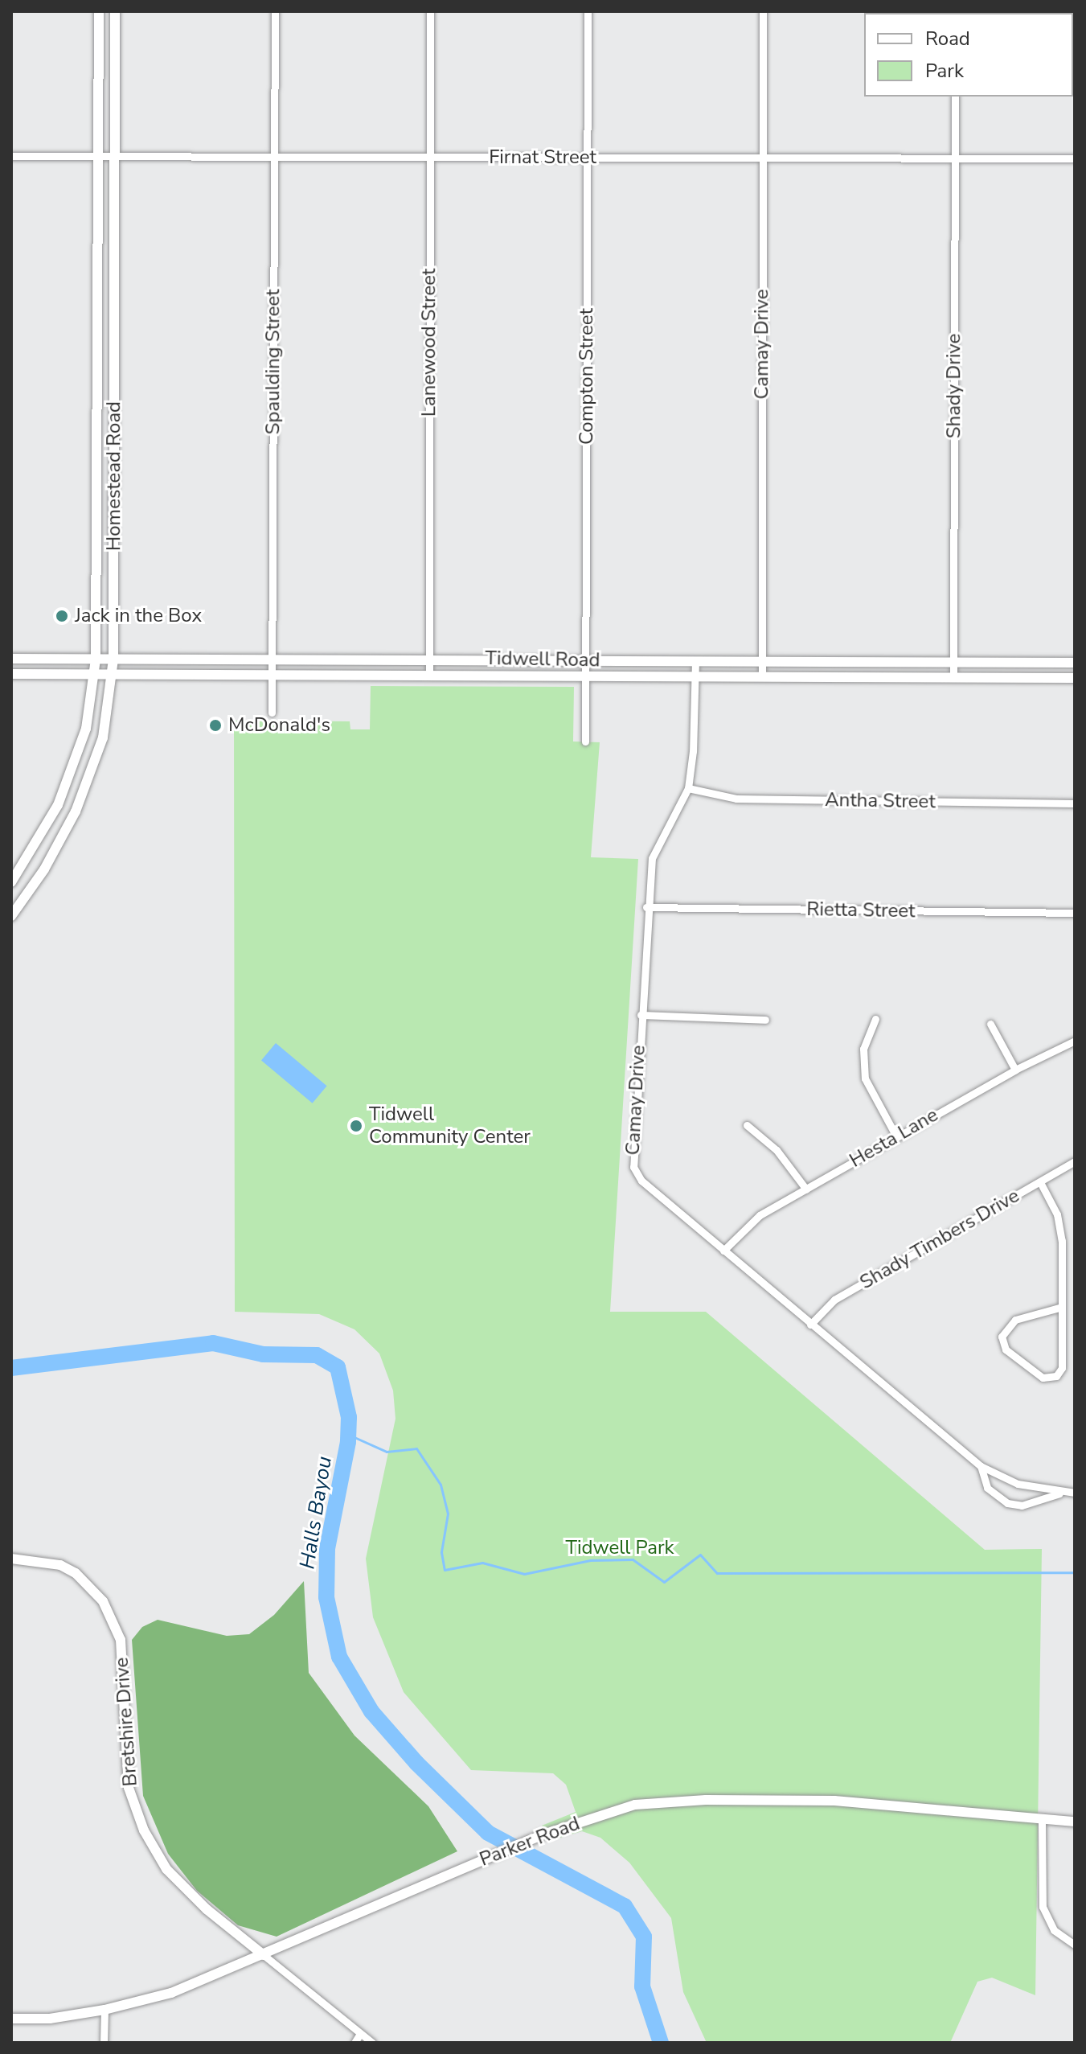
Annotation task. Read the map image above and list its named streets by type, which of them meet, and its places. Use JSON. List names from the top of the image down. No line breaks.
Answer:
{"streets":{"main road":["Homestead Road","Tidwell Road","Bretshire Drive","Parker Road"],"street":["Firnat Street","Lanewood Street","Camay Drive","Spaulding Street","Compton Street","Shady Drive","Antha Street","Rietta Street","Hesta Lane","Shady Timbers Drive"]},"crossings":[["Firnat Street","Lanewood Street"],["Firnat Street","Camay Drive"],["Firnat Street","Spaulding Street"],["Firnat Street","Compton Street"],["Firnat Street","Shady Drive"],["Firnat Street","Homestead Road"],["Lanewood Street","Tidwell Road"],["Camay Drive","Tidwell Road"],["Camay Drive","Antha Street"],["Camay Drive","Rietta Street"],["Camay Drive","Hesta Lane"],["Camay Drive","Shady Timbers Drive"],["Spaulding Street","Tidwell Road"],["Compton Street","Tidwell Road"],["Shady Drive","Tidwell Road"],["Homestead Road","Tidwell Road"],["Bretshire Drive","Parker Road"]],"water":["Halls Bayou"],"parks":["Tidwell Park"],"places":["Jack in the Box","McDonald's","Tidwell Community Center"],"legend":["Road","Park"]}
